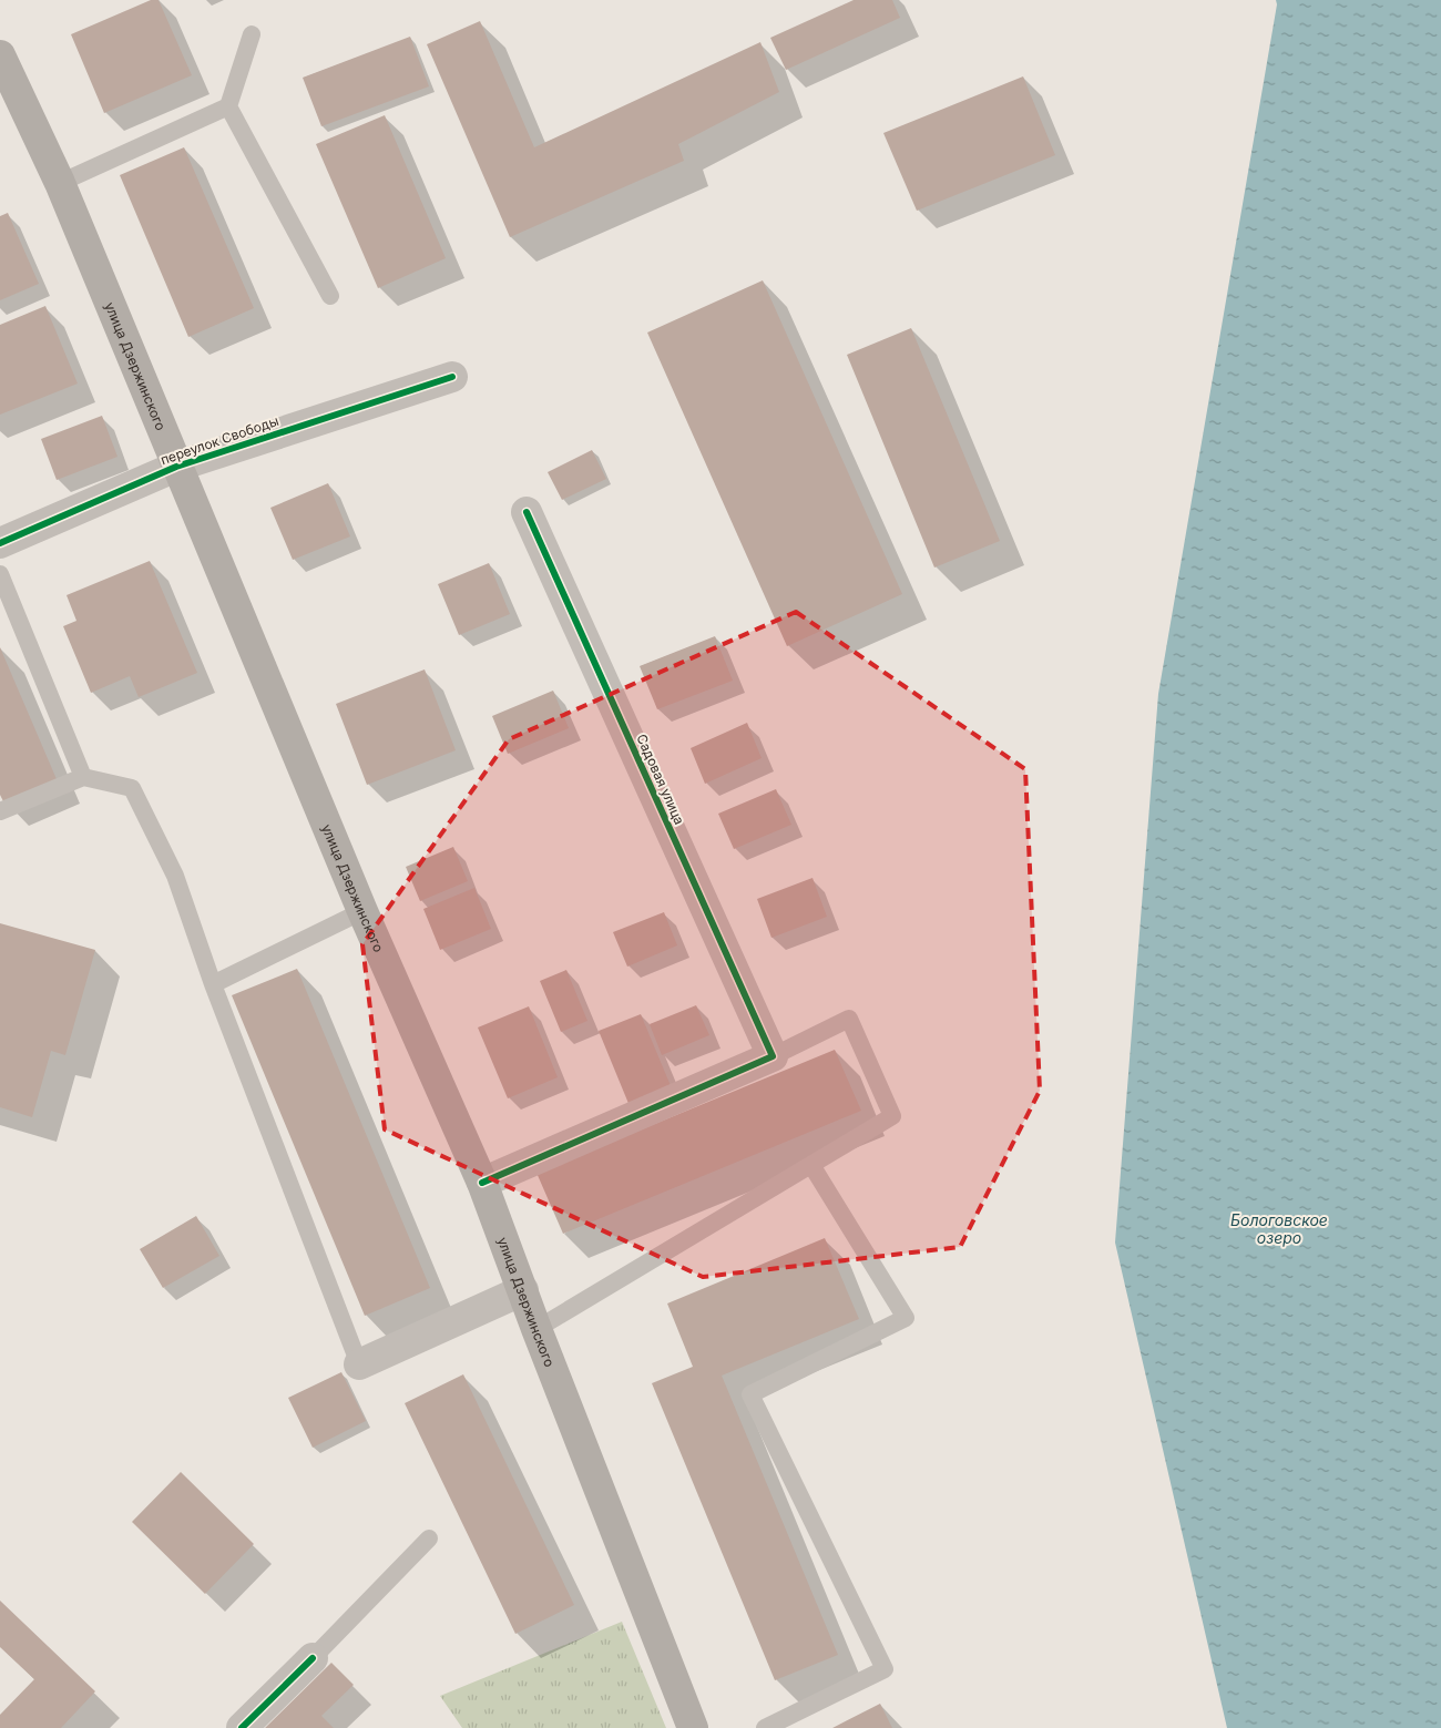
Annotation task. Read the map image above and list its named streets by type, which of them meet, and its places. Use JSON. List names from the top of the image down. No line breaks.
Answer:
{"streets":{"main road":["улица Дзержинского"],"street":["переулок Свободы","Садовая улица"]},"crossings":[["улица Дзержинского","переулок Свободы"]],"water":["Бологовское озеро"]}
